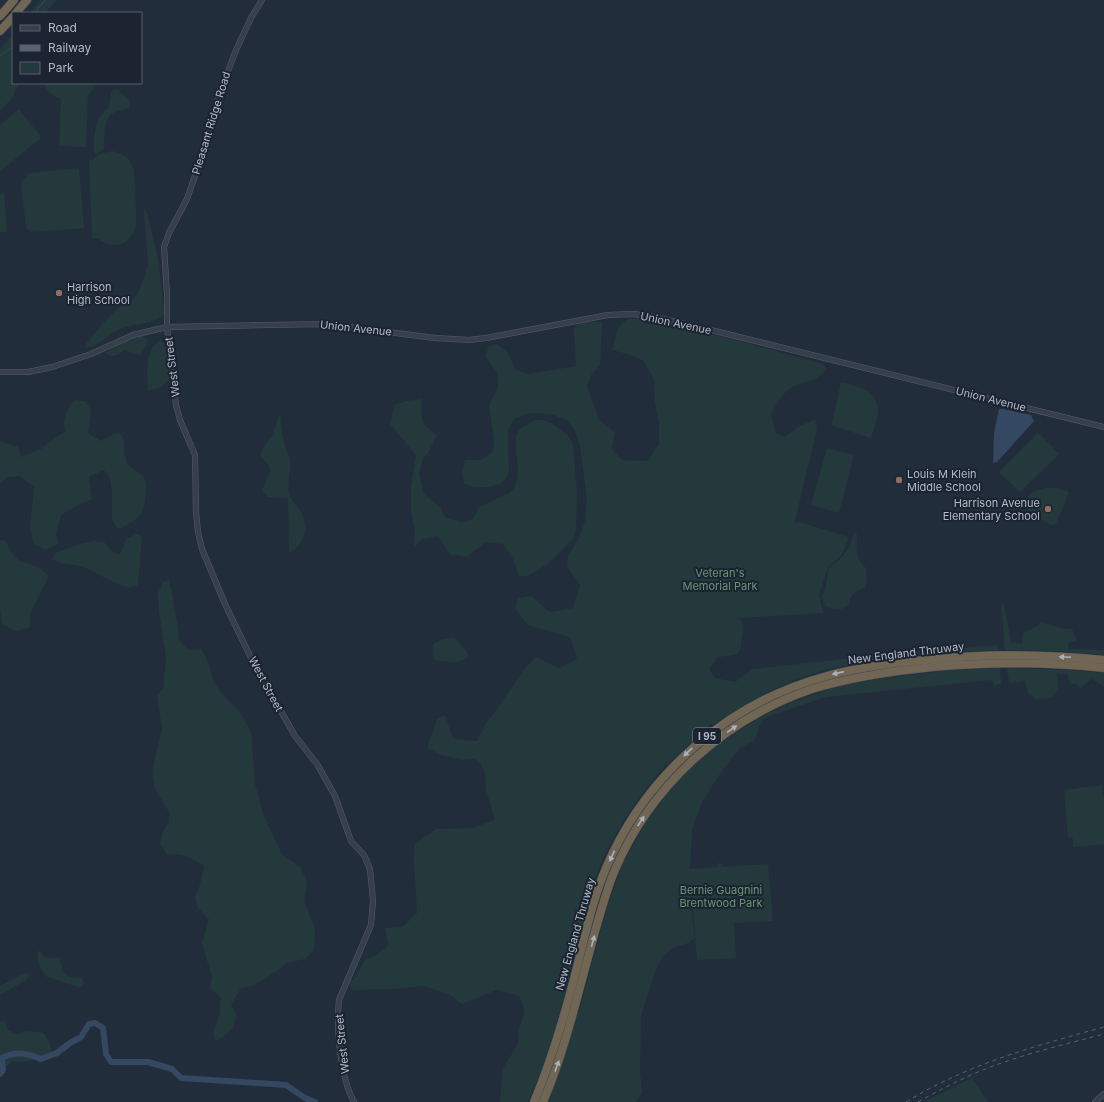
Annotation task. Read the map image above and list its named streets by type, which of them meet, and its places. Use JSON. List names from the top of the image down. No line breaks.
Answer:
{"streets":{"highway":["New England Thruway","I 95"],"street":["Pleasant Ridge Road","Union Avenue","West Street"]},"crossings":[["Pleasant Ridge Road","West Street"],["Union Avenue","West Street"]],"parks":["Veteran's Memorial Park","Bernie Guagnini Brentwood Park"],"places":["Harrison High School","Louis M Klein Middle School","Harrison Avenue Elementary School"],"legend":["Road","Railway","Park"]}
